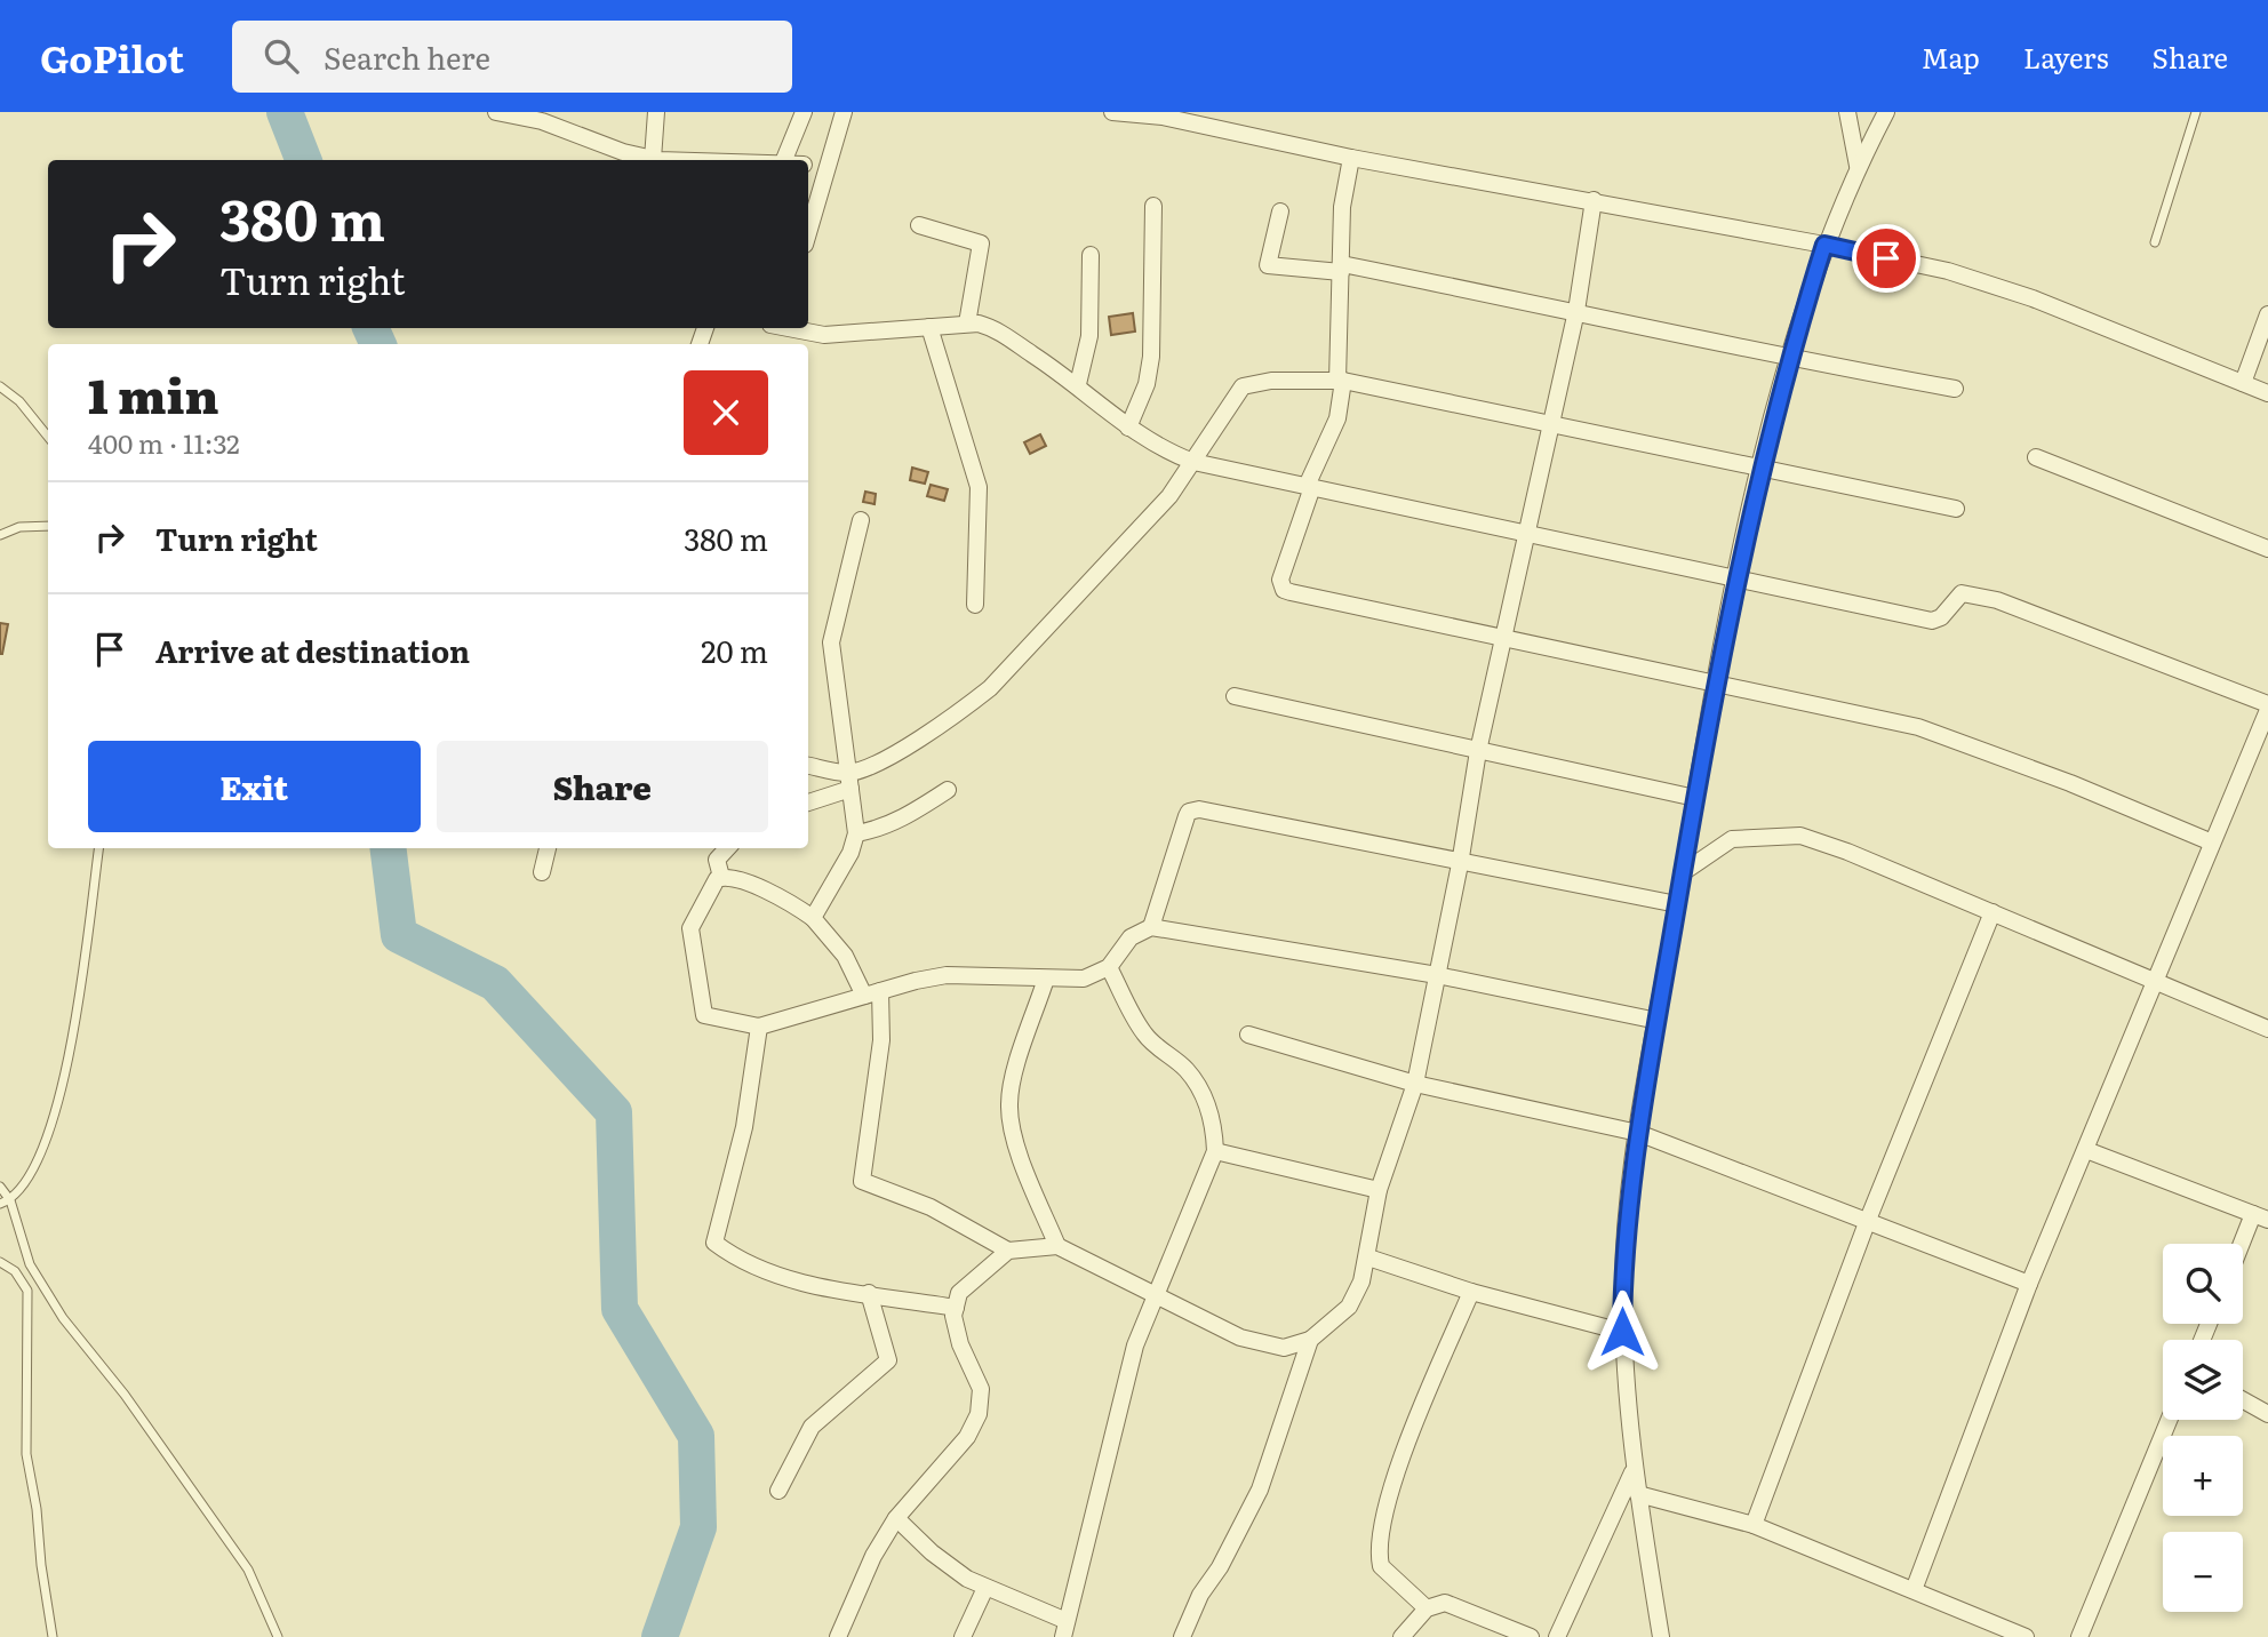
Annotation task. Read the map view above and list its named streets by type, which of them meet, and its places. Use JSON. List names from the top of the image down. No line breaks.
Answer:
{"page":{"header":"GoPilot","search":"Search here","nav":["Map","Layers","Share"],"turn":["380 m","Turn right"],"heading":["1 min","400 m · 11:32"],"list":[{"name":"Turn right","value":"380 m"},{"name":"Arrive at destination","value":"20 m"}],"buttons":["Exit","Share"],"map_buttons":["+","−"]}}
